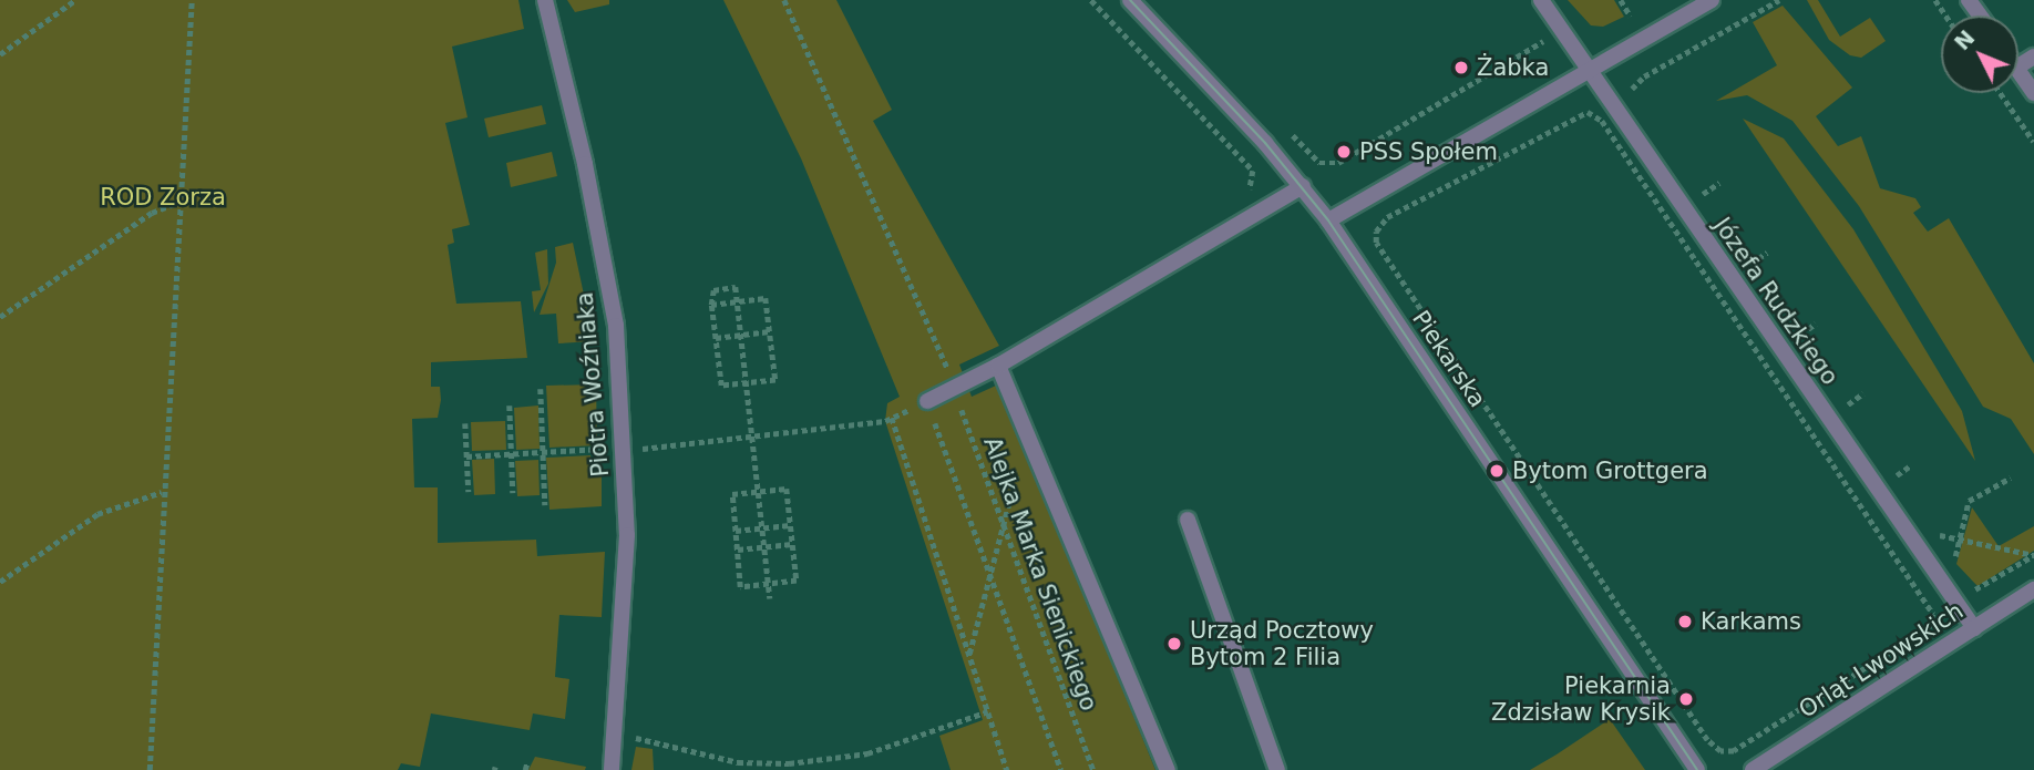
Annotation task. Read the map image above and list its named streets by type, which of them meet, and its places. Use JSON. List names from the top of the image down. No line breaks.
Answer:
{"streets":{"street":["Józefa Rudzkiego","Piekarska","Piotra Woźniaka","Orląt Lwowskich"],"path":["Alejka Marka Sienickiego"]},"crossings":[["Józefa Rudzkiego","Orląt Lwowskich"]],"parks":["ROD Zorza"],"places":["Żabka","PSS Społem","Bytom Grottgera","Karkams","Urząd Pocztowy Bytom 2 Filia","Piekarnia Zdzisław Krysik"],"north":"top left"}
